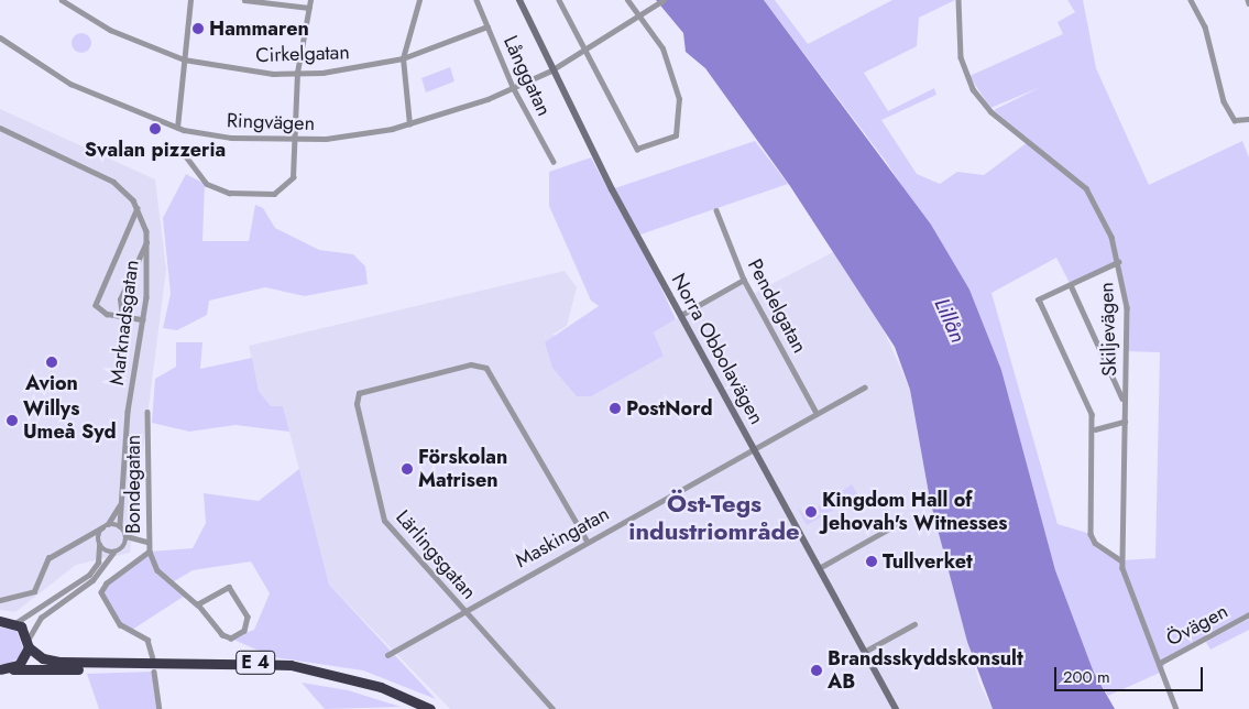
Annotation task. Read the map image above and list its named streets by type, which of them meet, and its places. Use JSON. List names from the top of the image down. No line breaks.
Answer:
{"streets":{"highway":["E 4"],"street":["Cirkelgatan","Långgatan","Ringvägen","Pendelgatan","Marknadsgatan","Skiljevägen","Norra Obbolavägen","Bondegatan","Maskingatan","Lärlingsgatan","Övägen"]},"crossings":[["Cirkelgatan","Långgatan"],["Långgatan","Ringvägen"],["Ringvägen","Norra Obbolavägen"],["Pendelgatan","Maskingatan"],["Skiljevägen","Övägen"],["Norra Obbolavägen","Maskingatan"],["Maskingatan","Lärlingsgatan"]],"districts":["Öst-Tegs industriområde"],"water":["Lillån"],"places":["Hammaren","Svalan pizzeria","Avion","PostNord","Willys Umeå Syd","Förskolan Matrisen","Kingdom Hall of Jehovah's Witnesses","Tullverket","Brandsskyddskonsult AB"],"scale_bar":"200 m"}
